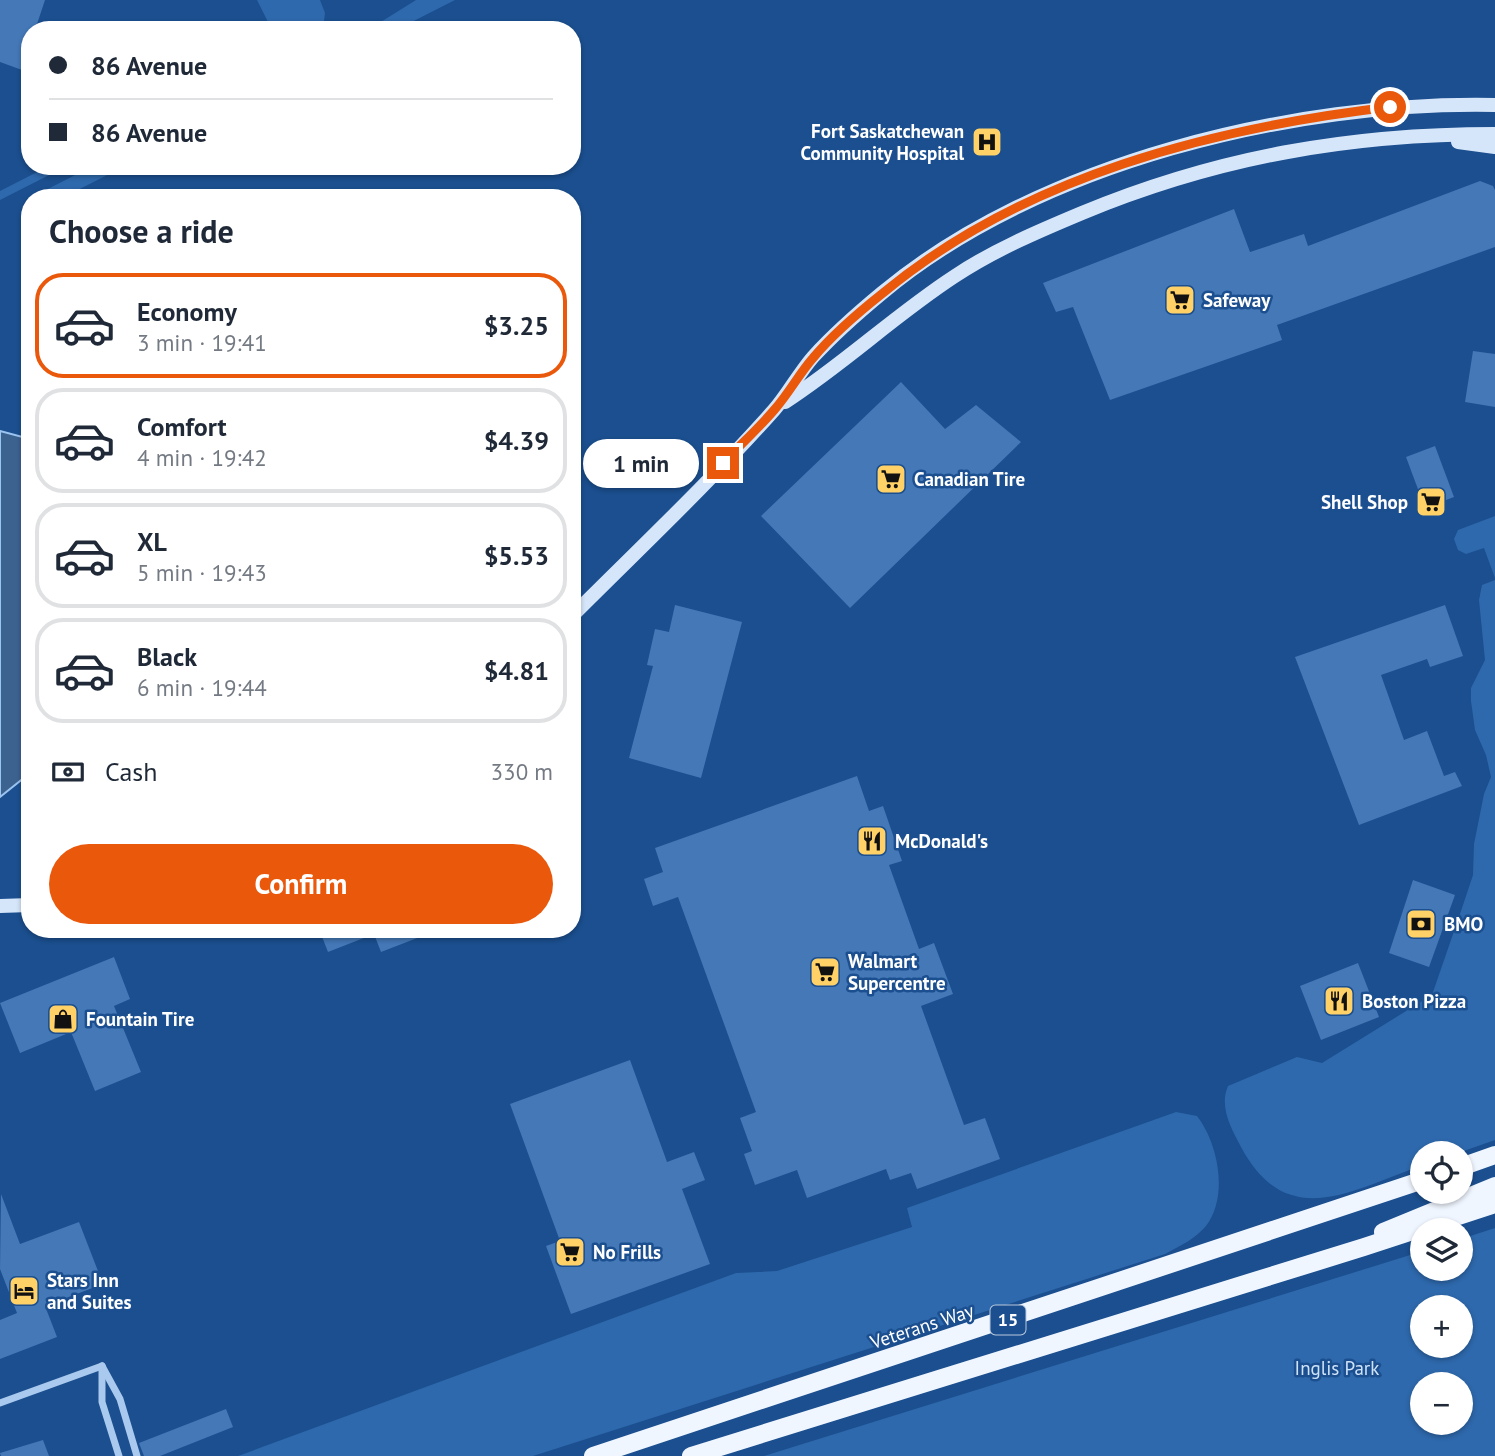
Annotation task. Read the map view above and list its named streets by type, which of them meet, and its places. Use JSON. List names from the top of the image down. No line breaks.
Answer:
{"streets":{"main road":["15","Veterans Way"]},"parks":["Inglis Park"],"places":{"hospital":["Fort Saskatchewan Community Hospital"],"supermarket":["Safeway","Canadian Tire","Shell Shop","Walmart Supercentre","No Frills"],"restaurant":["McDonald's","Boston Pizza"],"bank":["BMO"],"shop":["Fountain Tire"],"hotel":["Stars Inn and Suites"]},"page":{"banner":["86 Avenue","86 Avenue"],"heading":"Choose a ride","list":[{"name":"Economy","note":"3 min · 19:41","value":"$3.25"},{"name":"Comfort","note":"4 min · 19:42","value":"$4.39"},{"name":"XL","note":"5 min · 19:43","value":"$5.53"},{"name":"Black","note":"6 min · 19:44","value":"$4.81"}],"bubble":"1 min","pay":["Cash","330 m"],"buttons":"Confirm","map_buttons":["+","−"]}}
